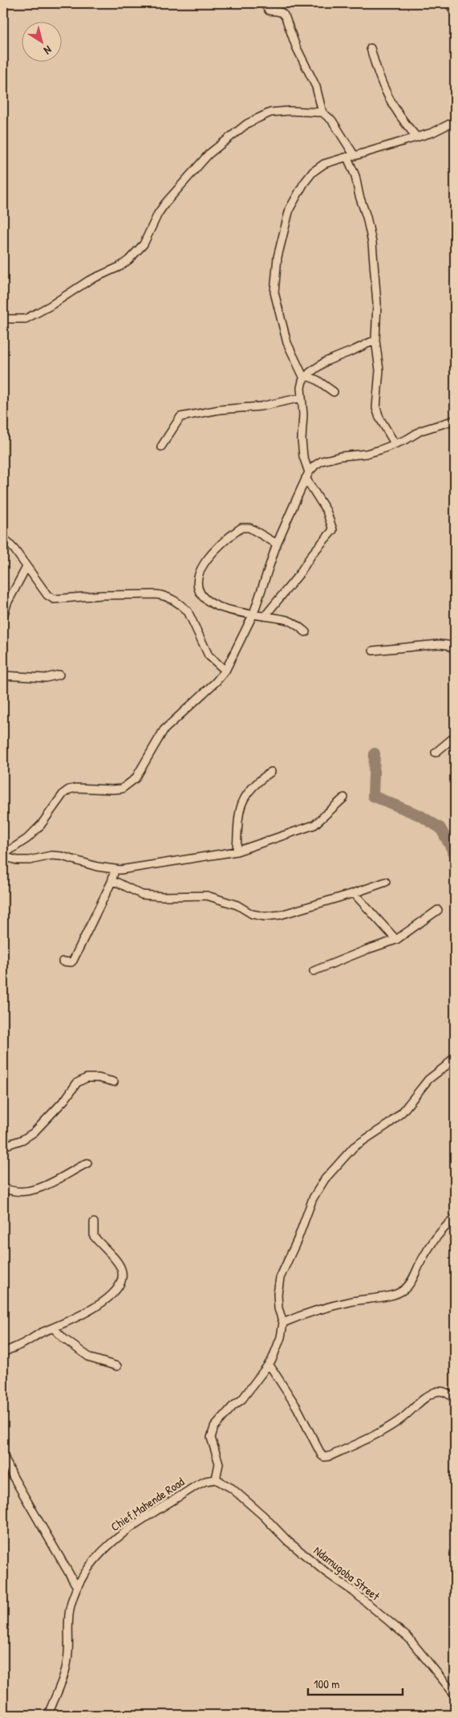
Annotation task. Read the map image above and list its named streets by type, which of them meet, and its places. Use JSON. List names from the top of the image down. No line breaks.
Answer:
{"streets":{"street":["Chief Mahende Road","Ndamugoba Street"]},"crossings":[["Chief Mahende Road","Ndamugoba Street"]],"scale_bar":"100 m","north":"bottom right"}
